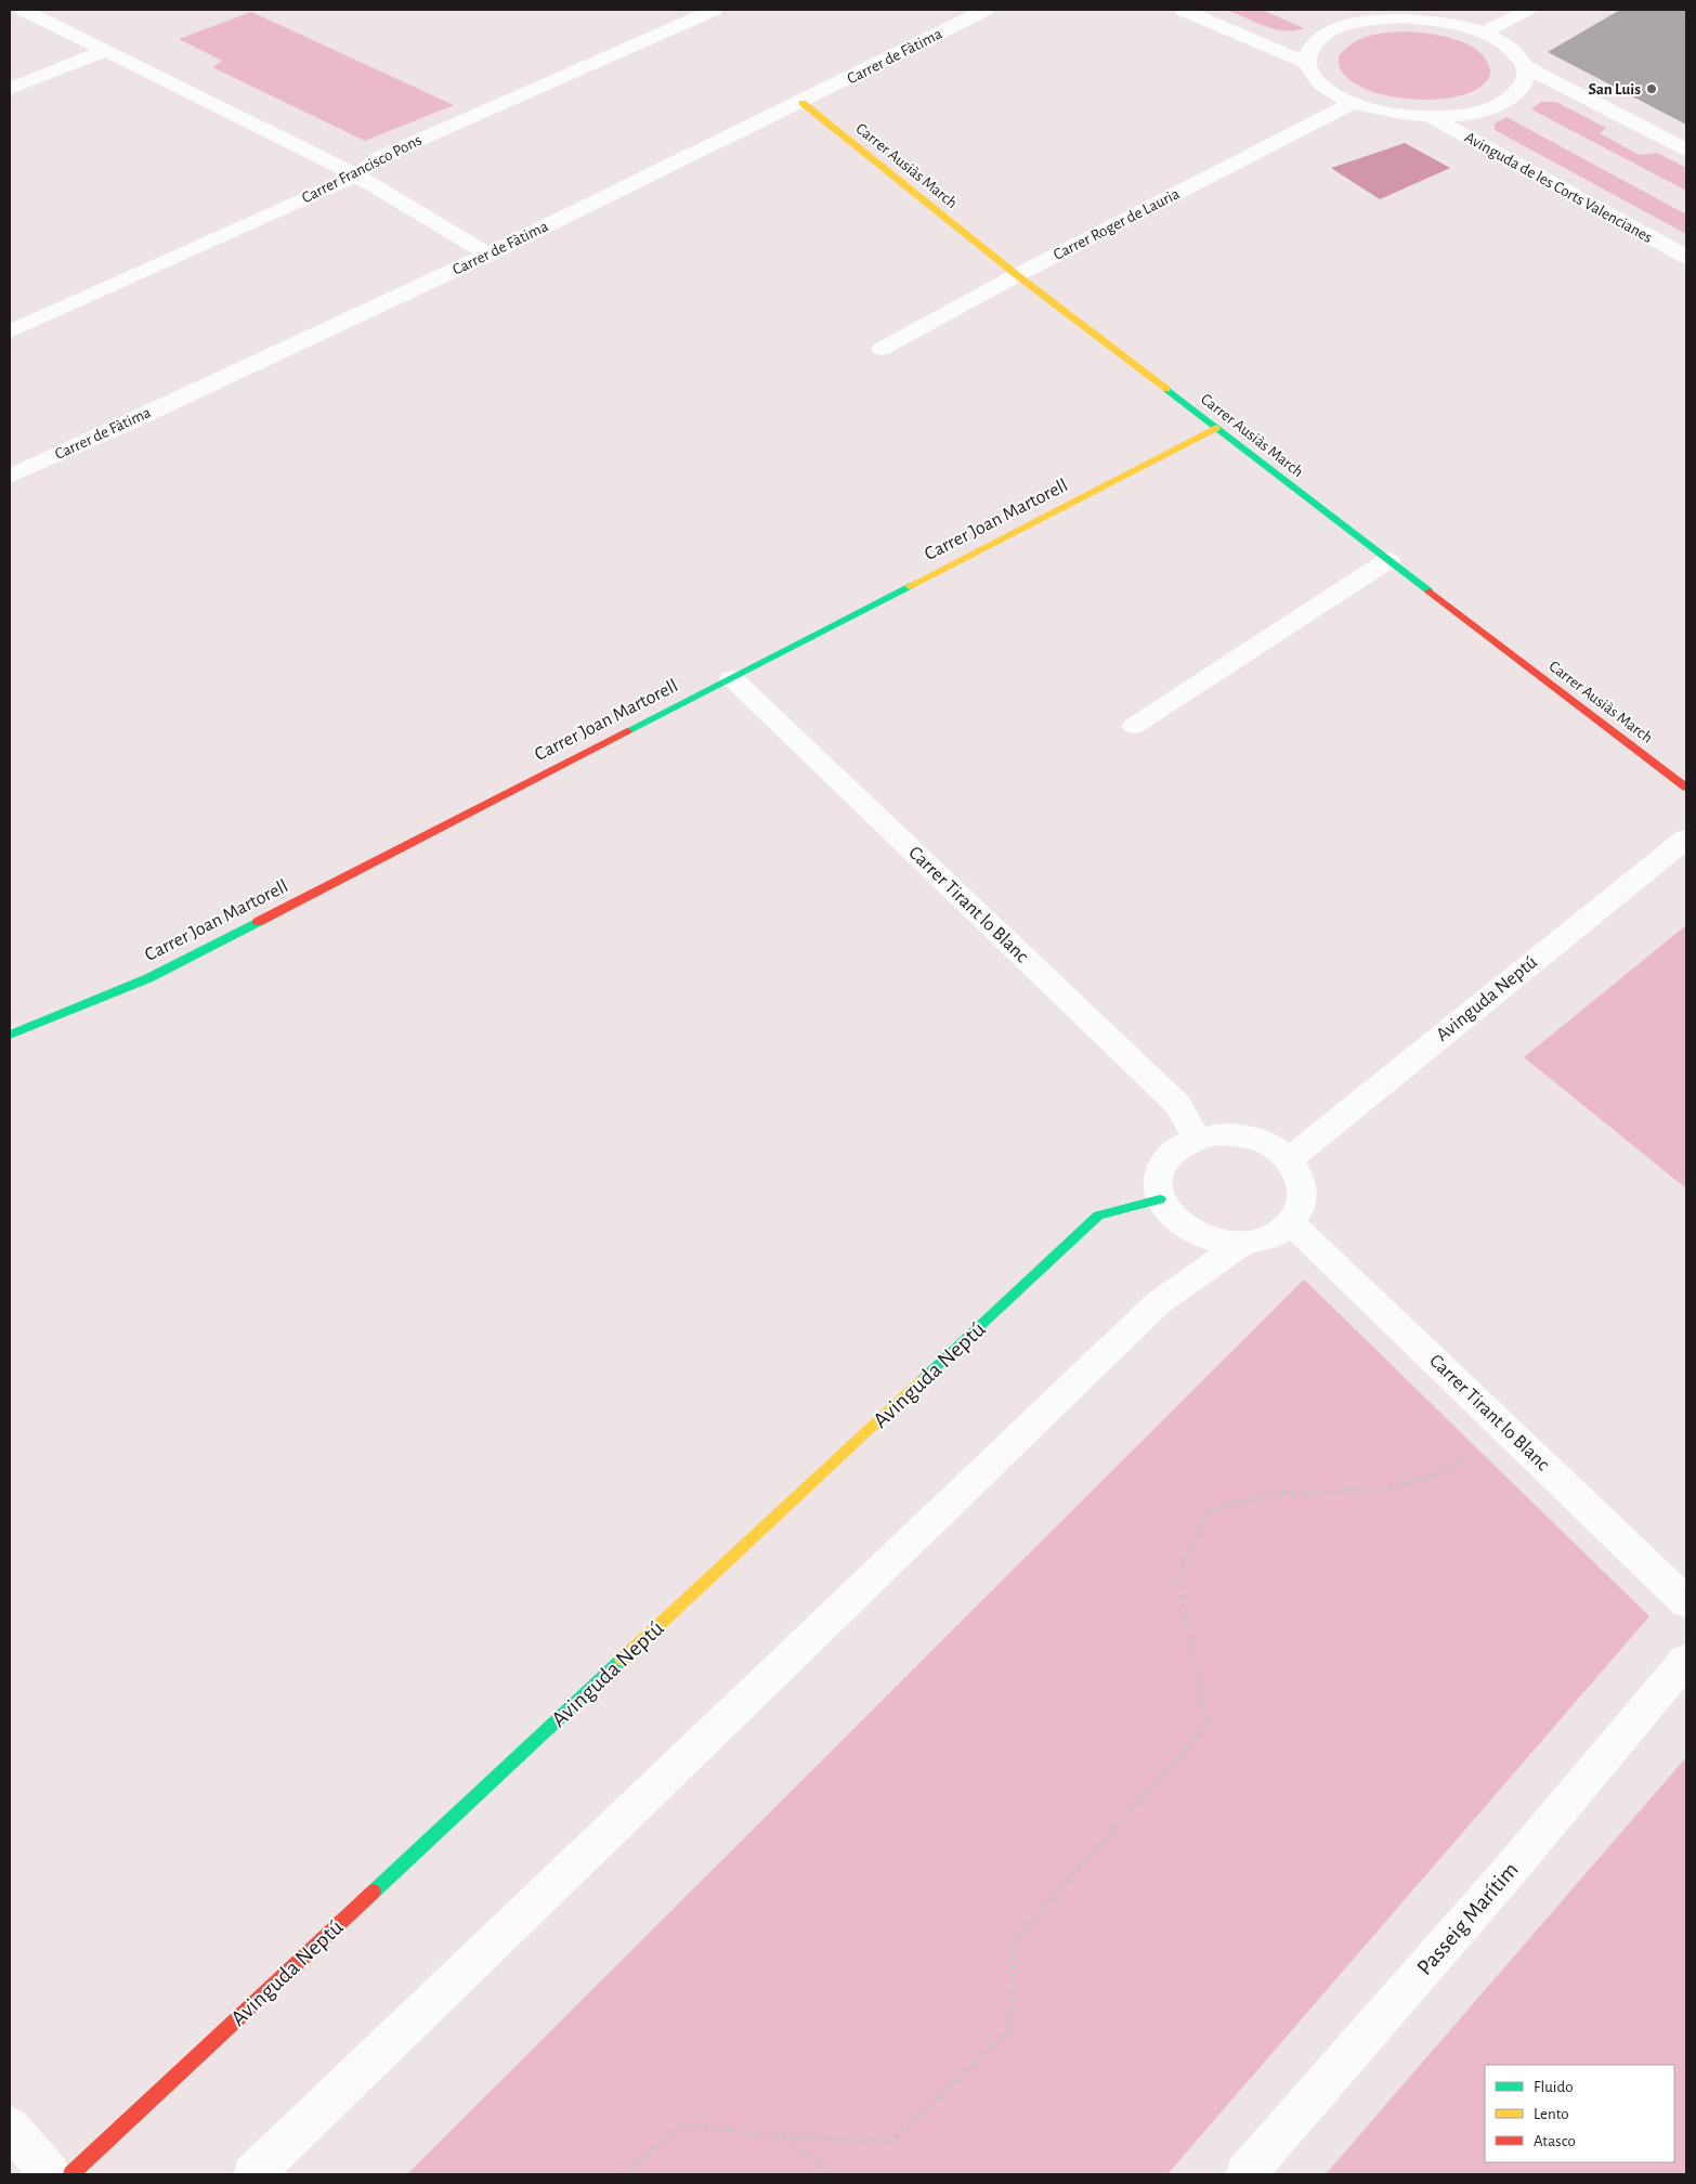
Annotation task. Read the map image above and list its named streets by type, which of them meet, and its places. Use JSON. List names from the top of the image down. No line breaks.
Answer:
{"streets":{"street":["Carrer de Fàtima","Carrer Ausiàs March","Carrer Francisco Pons","Avinguda de les Corts Valencianes","Carrer Roger de Lauria","Carrer Joan Martorell","Carrer Tirant lo Blanc","Avinguda Neptú","Passeig Marítim"]},"crossings":[["Carrer de Fàtima","Carrer Ausiàs March"],["Carrer Ausiàs March","Carrer Roger de Lauria"],["Carrer Ausiàs March","Carrer Joan Martorell"],["Carrer Joan Martorell","Carrer Tirant lo Blanc"],["Carrer Tirant lo Blanc","Avinguda Neptú"]],"places":["San Luis"],"legend":["Fluido","Lento","Atasco"]}
